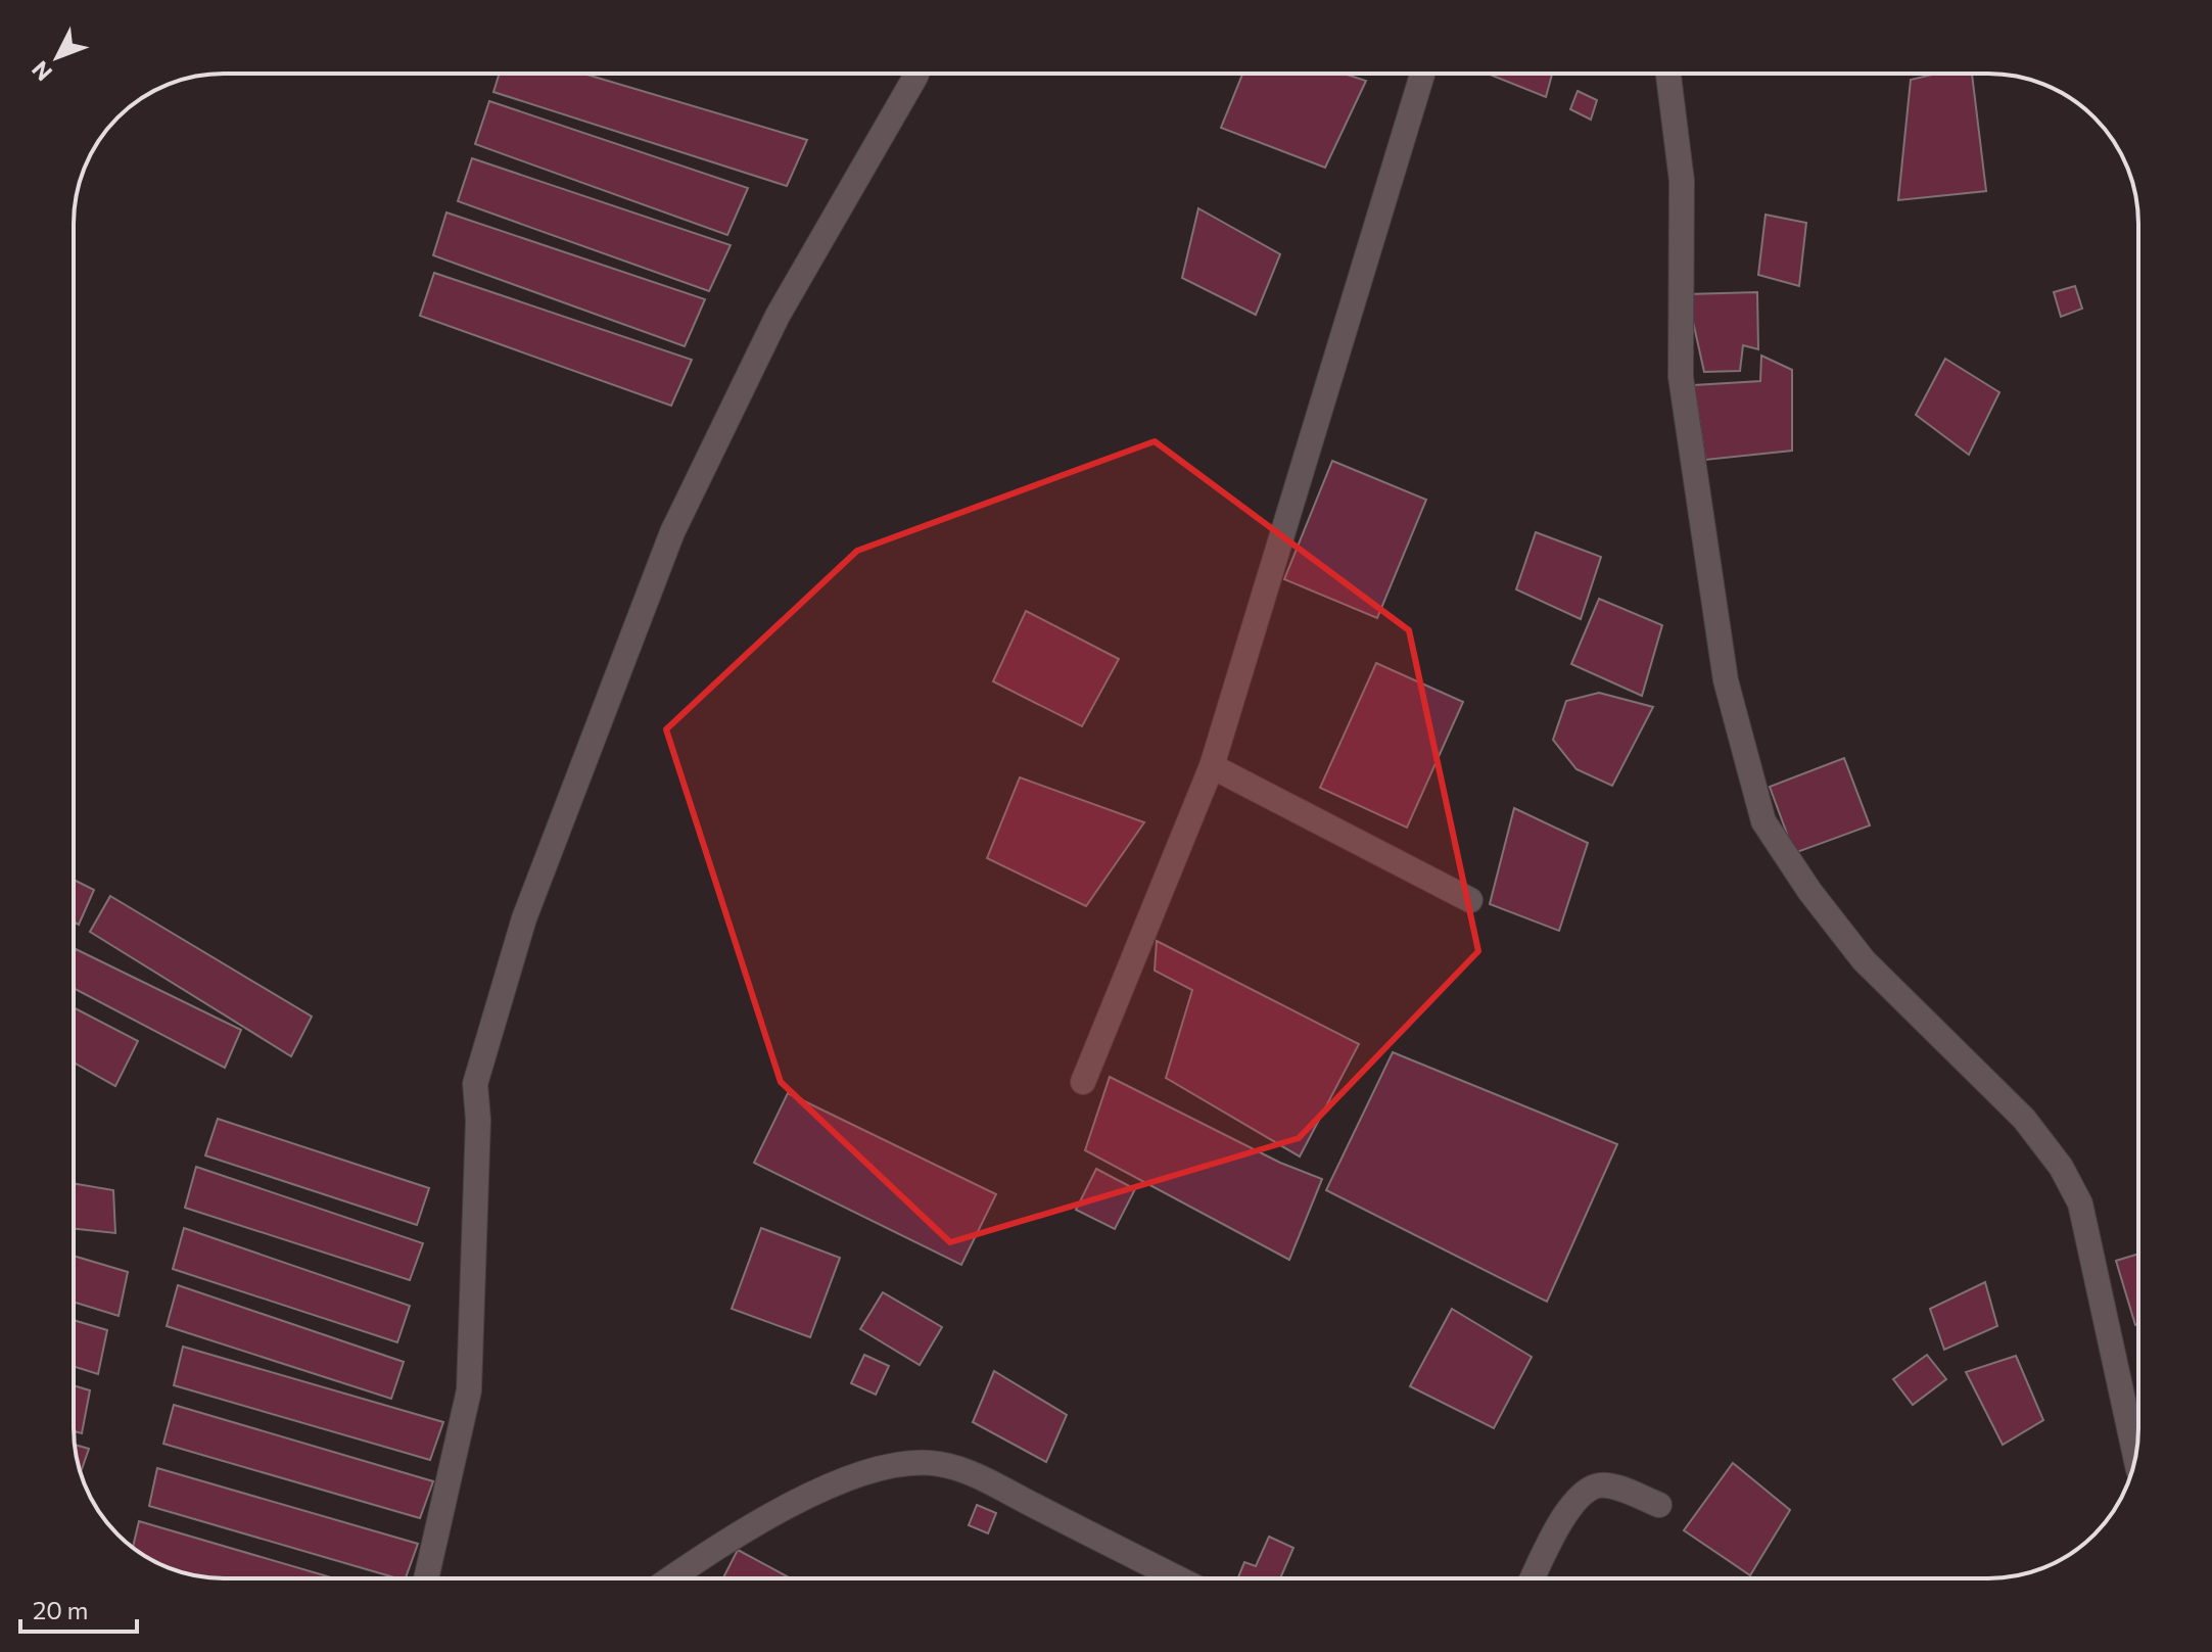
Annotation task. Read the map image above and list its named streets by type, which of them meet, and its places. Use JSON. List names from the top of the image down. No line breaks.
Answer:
{"scale_bar":"20 m","north":"bottom left"}
